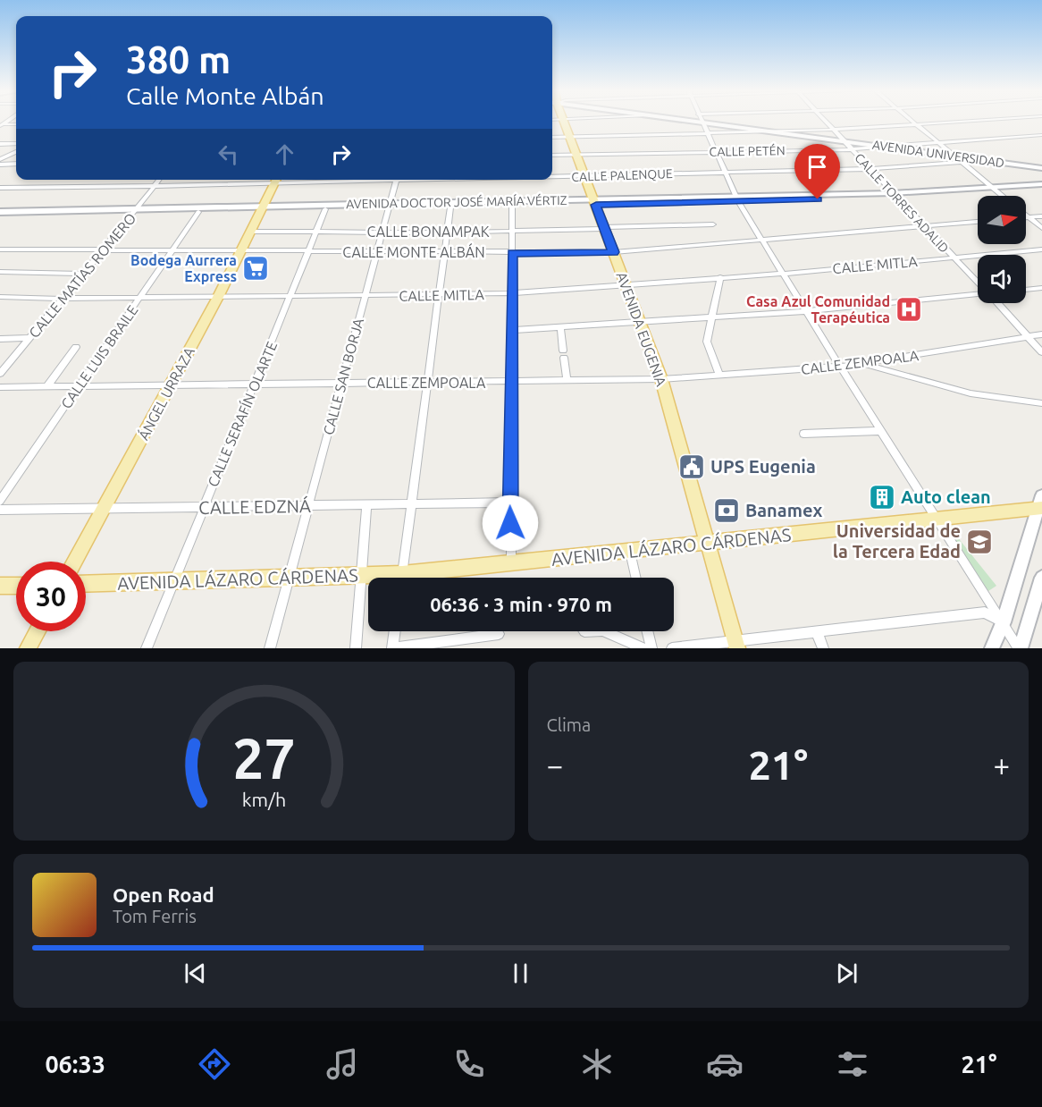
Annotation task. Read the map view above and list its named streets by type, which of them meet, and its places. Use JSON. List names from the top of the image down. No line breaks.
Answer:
{"streets":{"main road":["AVENIDA UNIVERSIDAD","AVENIDA DOCTOR JOSÉ MARÍA VÉRTIZ","AVENIDA EUGENIA","ÁNGEL URRAZA","AVENIDA LÁZARO CÁRDENAS"],"street":["CALLE PETÉN","CALLE PALENQUE","CALLE TORRES ADALID","CALLE BONAMPAK","CALLE MONTE ALBÁN","CALLE MITLA","CALLE MATÍAS ROMERO","CALLE LUIS BRAILE","CALLE ZEMPOALA","CALLE SAN BORJA","CALLE SERAFÍN OLARTE","CALLE EDZNÁ"]},"crossings":[["CALLE PETÉN","AVENIDA UNIVERSIDAD"],["CALLE PETÉN","CALLE TORRES ADALID"],["CALLE PETÉN","AVENIDA EUGENIA"],["AVENIDA UNIVERSIDAD","CALLE PALENQUE"],["AVENIDA UNIVERSIDAD","CALLE TORRES ADALID"],["CALLE PALENQUE","CALLE TORRES ADALID"],["CALLE PALENQUE","CALLE MATÍAS ROMERO"],["CALLE PALENQUE","AVENIDA EUGENIA"],["CALLE PALENQUE","ÁNGEL URRAZA"],["AVENIDA DOCTOR JOSÉ MARÍA VÉRTIZ","CALLE TORRES ADALID"],["AVENIDA DOCTOR JOSÉ MARÍA VÉRTIZ","CALLE MATÍAS ROMERO"],["AVENIDA DOCTOR JOSÉ MARÍA VÉRTIZ","AVENIDA EUGENIA"],["AVENIDA DOCTOR JOSÉ MARÍA VÉRTIZ","CALLE LUIS BRAILE"],["AVENIDA DOCTOR JOSÉ MARÍA VÉRTIZ","CALLE SAN BORJA"],["AVENIDA DOCTOR JOSÉ MARÍA VÉRTIZ","ÁNGEL URRAZA"],["AVENIDA DOCTOR JOSÉ MARÍA VÉRTIZ","CALLE SERAFÍN OLARTE"],["CALLE TORRES ADALID","CALLE MONTE ALBÁN"],["CALLE TORRES ADALID","CALLE MITLA"],["CALLE TORRES ADALID","CALLE ZEMPOALA"],["CALLE BONAMPAK","AVENIDA EUGENIA"],["CALLE BONAMPAK","CALLE SAN BORJA"],["CALLE BONAMPAK","ÁNGEL URRAZA"],["CALLE BONAMPAK","CALLE SERAFÍN OLARTE"],["CALLE MONTE ALBÁN","CALLE MATÍAS ROMERO"],["CALLE MONTE ALBÁN","AVENIDA EUGENIA"],["CALLE MONTE ALBÁN","CALLE LUIS BRAILE"],["CALLE MONTE ALBÁN","CALLE SAN BORJA"],["CALLE MONTE ALBÁN","ÁNGEL URRAZA"],["CALLE MONTE ALBÁN","CALLE SERAFÍN OLARTE"],["CALLE MITLA","CALLE MATÍAS ROMERO"],["CALLE MITLA","AVENIDA EUGENIA"],["CALLE MITLA","CALLE LUIS BRAILE"],["CALLE MITLA","CALLE SAN BORJA"],["CALLE MITLA","ÁNGEL URRAZA"],["CALLE MITLA","CALLE SERAFÍN OLARTE"],["AVENIDA EUGENIA","CALLE ZEMPOALA"],["AVENIDA EUGENIA","AVENIDA LÁZARO CÁRDENAS"],["CALLE LUIS BRAILE","CALLE ZEMPOALA"],["CALLE ZEMPOALA","CALLE SAN BORJA"],["CALLE ZEMPOALA","ÁNGEL URRAZA"],["CALLE ZEMPOALA","CALLE SERAFÍN OLARTE"],["CALLE SAN BORJA","CALLE EDZNÁ"],["CALLE SAN BORJA","AVENIDA LÁZARO CÁRDENAS"],["ÁNGEL URRAZA","CALLE EDZNÁ"],["CALLE SERAFÍN OLARTE","CALLE EDZNÁ"],["CALLE SERAFÍN OLARTE","AVENIDA LÁZARO CÁRDENAS"]],"places":{"supermarket":["Bodega Aurrera Express"],"hospital":["Casa Azul Comunidad Terapéutica"],"public building":["UPS Eugenia"],"building":["Auto clean"],"bank":["Banamex"],"school or university":["Universidad de la Tercera Edad"]},"north":"right","page":{"turn":["380 m","Calle Monte Albán"],"limit":"30","trip":"06:36 · 3 min · 970 m","tile":"Clima","heat":["−","21°","+"],"song":["Open Road","Tom Ferris"],"tabs":["06:33","21°"],"gauge":["27","km/h"]}}
